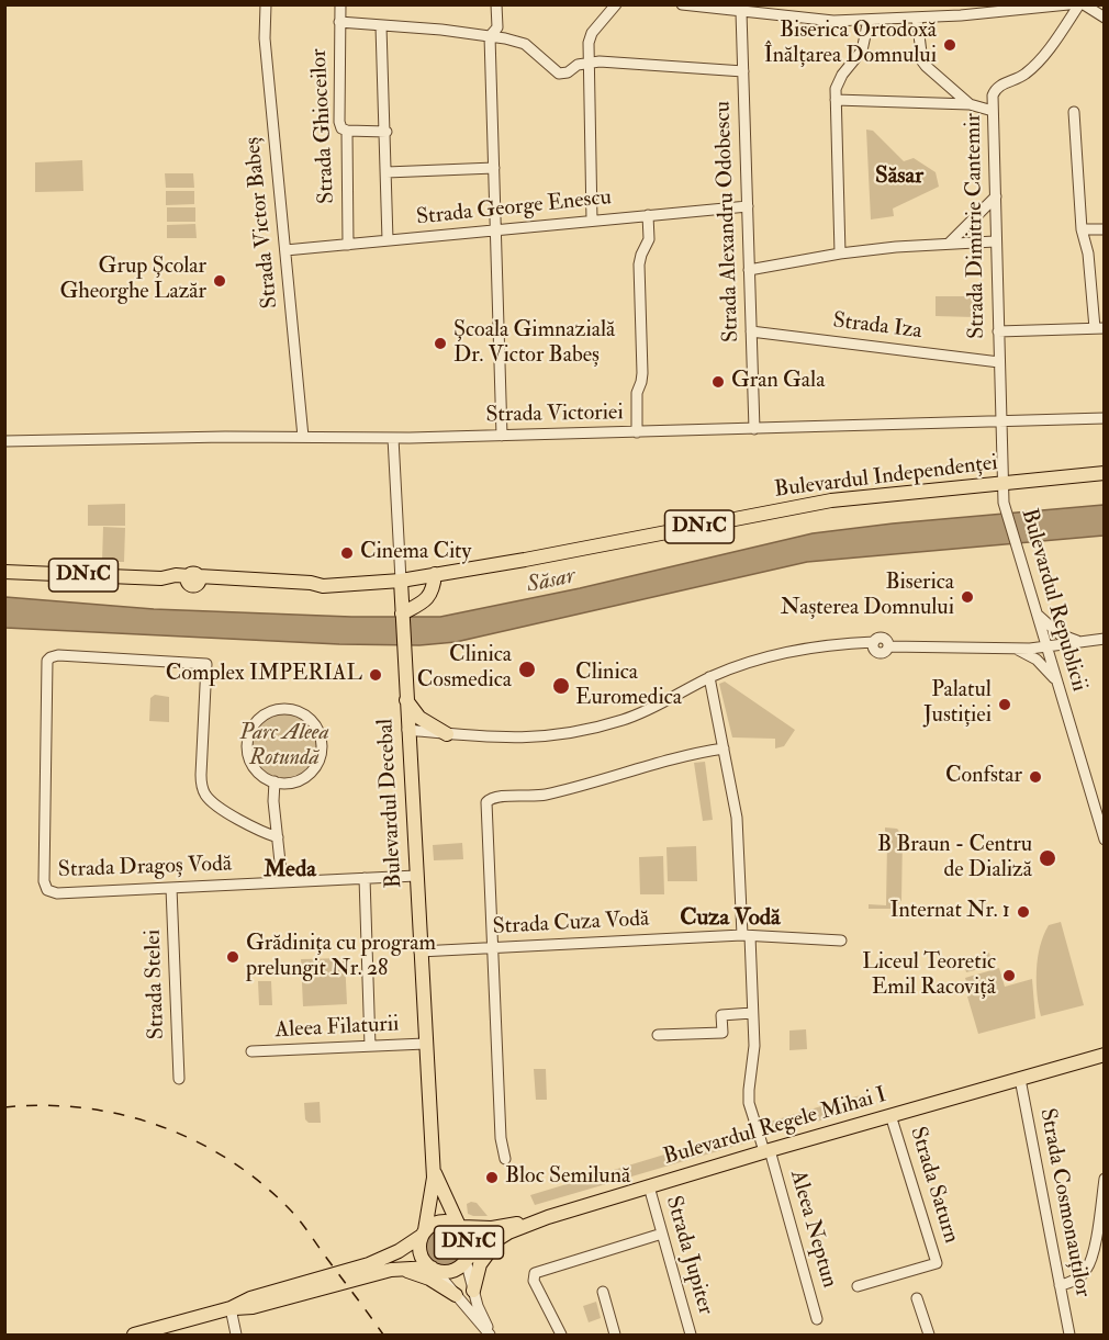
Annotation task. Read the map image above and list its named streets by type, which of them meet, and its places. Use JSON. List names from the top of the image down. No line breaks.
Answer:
{"streets":{"main road":["Bulevardul Independenței","DN1C","Bulevardul Decebal","Bulevardul Regele Mihai I"],"street":["Strada Ghioceilor","Strada George Enescu","Strada Alexandru Odobescu","Strada Victor Babeș","Strada Dimitrie Cantemir","Strada Iza","Strada Victoriei","Bulevardul Republicii","Strada Dragoș Vodă","Strada Cuza Vodă","Strada Stelei","Aleea Filaturii","Strada Saturn","Strada Cosmonauților","Aleea Neptun","Strada Jupiter"]},"crossings":[["Strada Ghioceilor","Strada George Enescu"],["Strada George Enescu","Strada Alexandru Odobescu"],["Strada George Enescu","Strada Victor Babeș"],["Strada Alexandru Odobescu","Strada Iza"],["Strada Alexandru Odobescu","Strada Victoriei"],["Strada Victor Babeș","Strada Victoriei"],["Strada Dimitrie Cantemir","Strada Iza"],["Strada Dimitrie Cantemir","Strada Victoriei"],["Strada Dimitrie Cantemir","Bulevardul Independenței"],["Strada Dimitrie Cantemir","Bulevardul Republicii"],["Strada Victoriei","Bulevardul Decebal"],["Bulevardul Independenței","Bulevardul Republicii"],["Bulevardul Independenței","Bulevardul Decebal"],["DN1C","Bulevardul Decebal"],["DN1C","Bulevardul Regele Mihai I"],["Bulevardul Decebal","Strada Dragoș Vodă"],["Bulevardul Decebal","Strada Cuza Vodă"],["Bulevardul Decebal","Aleea Filaturii"],["Bulevardul Decebal","Bulevardul Regele Mihai I"],["Strada Dragoș Vodă","Strada Stelei"],["Strada Cuza Vodă","Aleea Neptun"],["Bulevardul Regele Mihai I","Strada Saturn"],["Bulevardul Regele Mihai I","Strada Cosmonauților"],["Bulevardul Regele Mihai I","Aleea Neptun"],["Bulevardul Regele Mihai I","Strada Jupiter"]],"districts":["Săsar","Meda","Cuza Vodă"],"water":["Săsar"],"parks":["Parc Aleea Rotundă"],"places":["Biserica Ortodoxă Înălțarea Domnului","Grup Școlar Gheorghe Lazăr","Școala Gimnazială Dr. Victor Babeș","Gran Gala","Cinema City","Biserica Nașterea Domnului","Clinica Cosmedica","Complex IMPERIAL","Clinica Euromedica","Palatul Justiției","Confstar","B Braun - Centru de Dializă","Internat Nr. 1","Grădinița cu program prelungit Nr. 28","Liceul Teoretic Emil Racoviță","Bloc Semilună"]}
